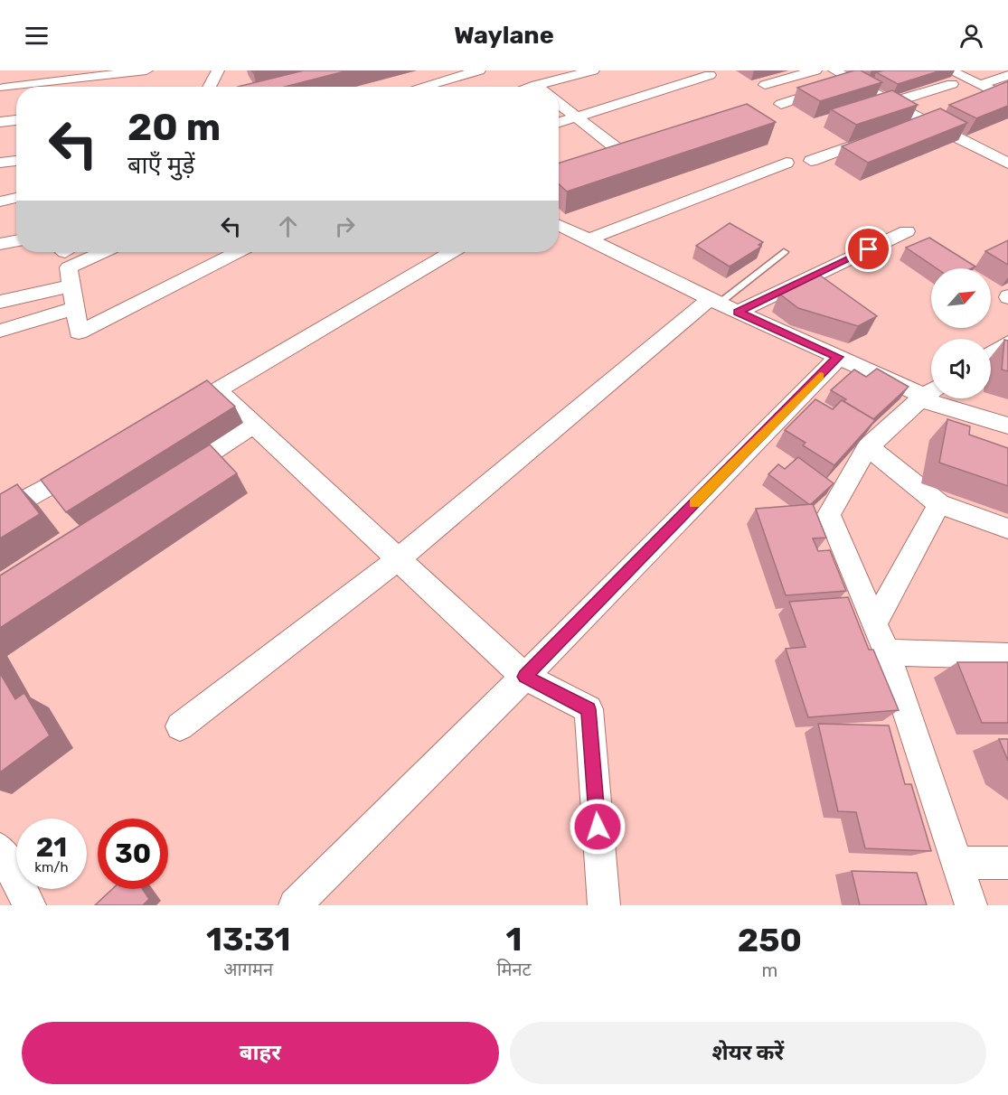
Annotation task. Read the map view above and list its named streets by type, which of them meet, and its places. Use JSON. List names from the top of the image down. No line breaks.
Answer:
{"north":"top right","page":{"header":"Waylane","turn":["20 m","बाएँ मुड़ें"],"speed":"21 km/h","limit":"30","eta":["13:31","आगमन","1","मिनट","250","m"],"buttons":["बाहर","शेयर करें"]}}
